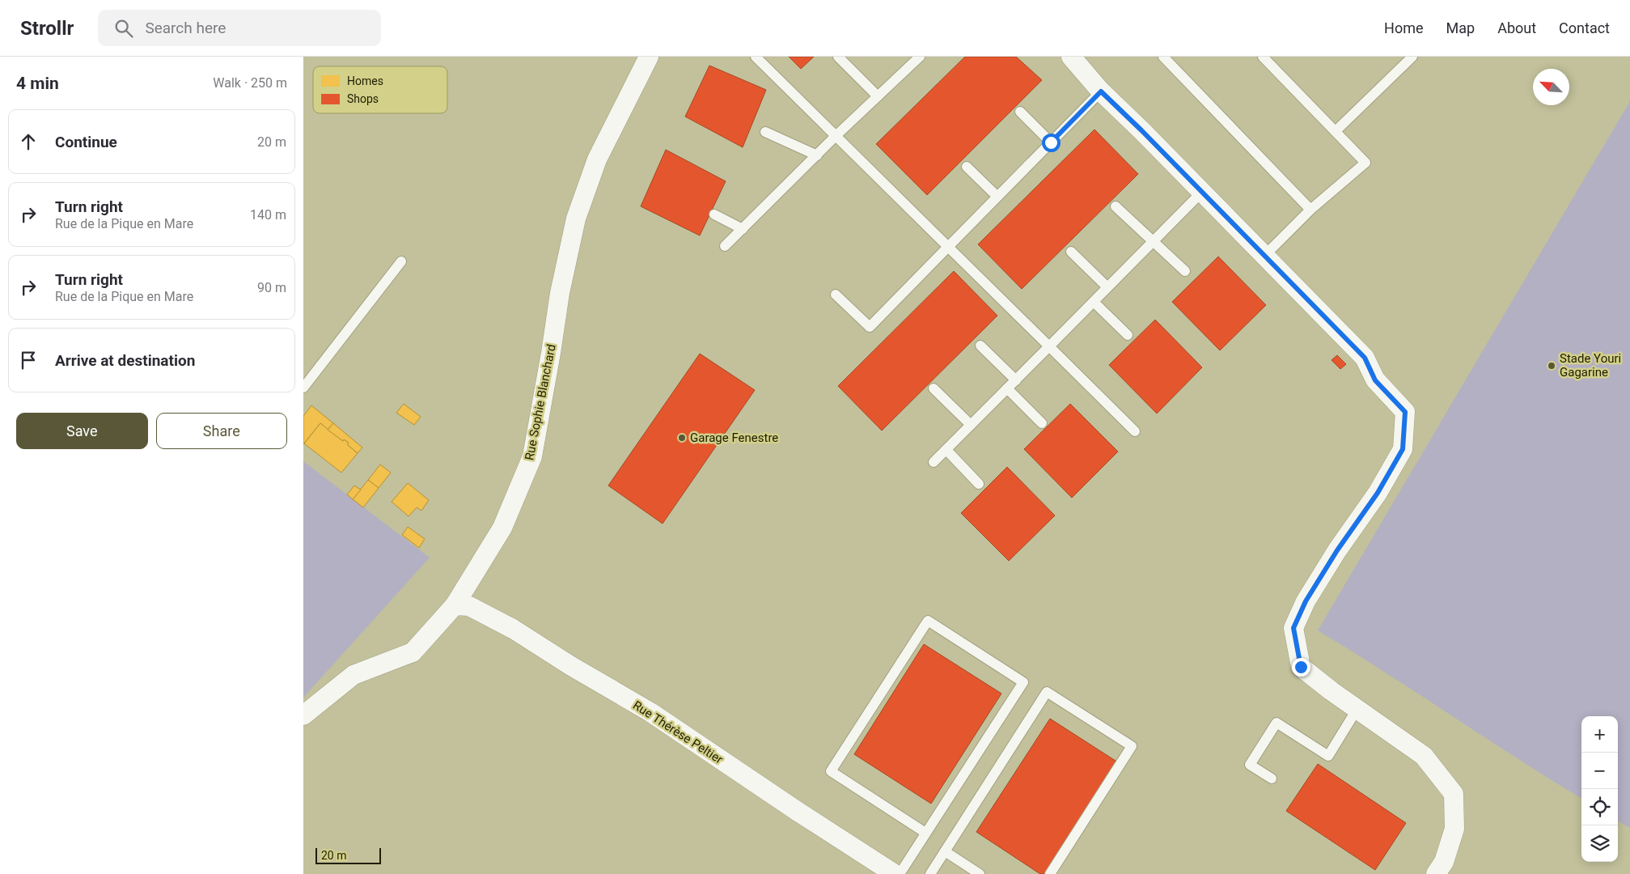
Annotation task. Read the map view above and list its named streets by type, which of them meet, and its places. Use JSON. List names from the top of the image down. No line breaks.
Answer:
{"streets":{"street":["Rue Sophie Blanchard","Rue Thérèse Peltier"]},"crossings":[["Rue Sophie Blanchard","Rue Thérèse Peltier"]],"places":["Stade Youri Gagarine","Garage Fenestre"],"legend":["Homes","Shops"],"scale_bar":"20 m","north":"top left","page":{"header":"Strollr","search":"Search here","nav":["Home","Map","About","Contact"],"heading":["4 min","Walk · 250 m"],"list":[["Continue","20 m"],["Turn right","Rue de la Pique en Mare","140 m"],["Turn right","Rue de la Pique en Mare","90 m"],"Arrive at destination"],"buttons":["Save","Share"],"map_buttons":["+","−"],"scale":"20 m"}}
